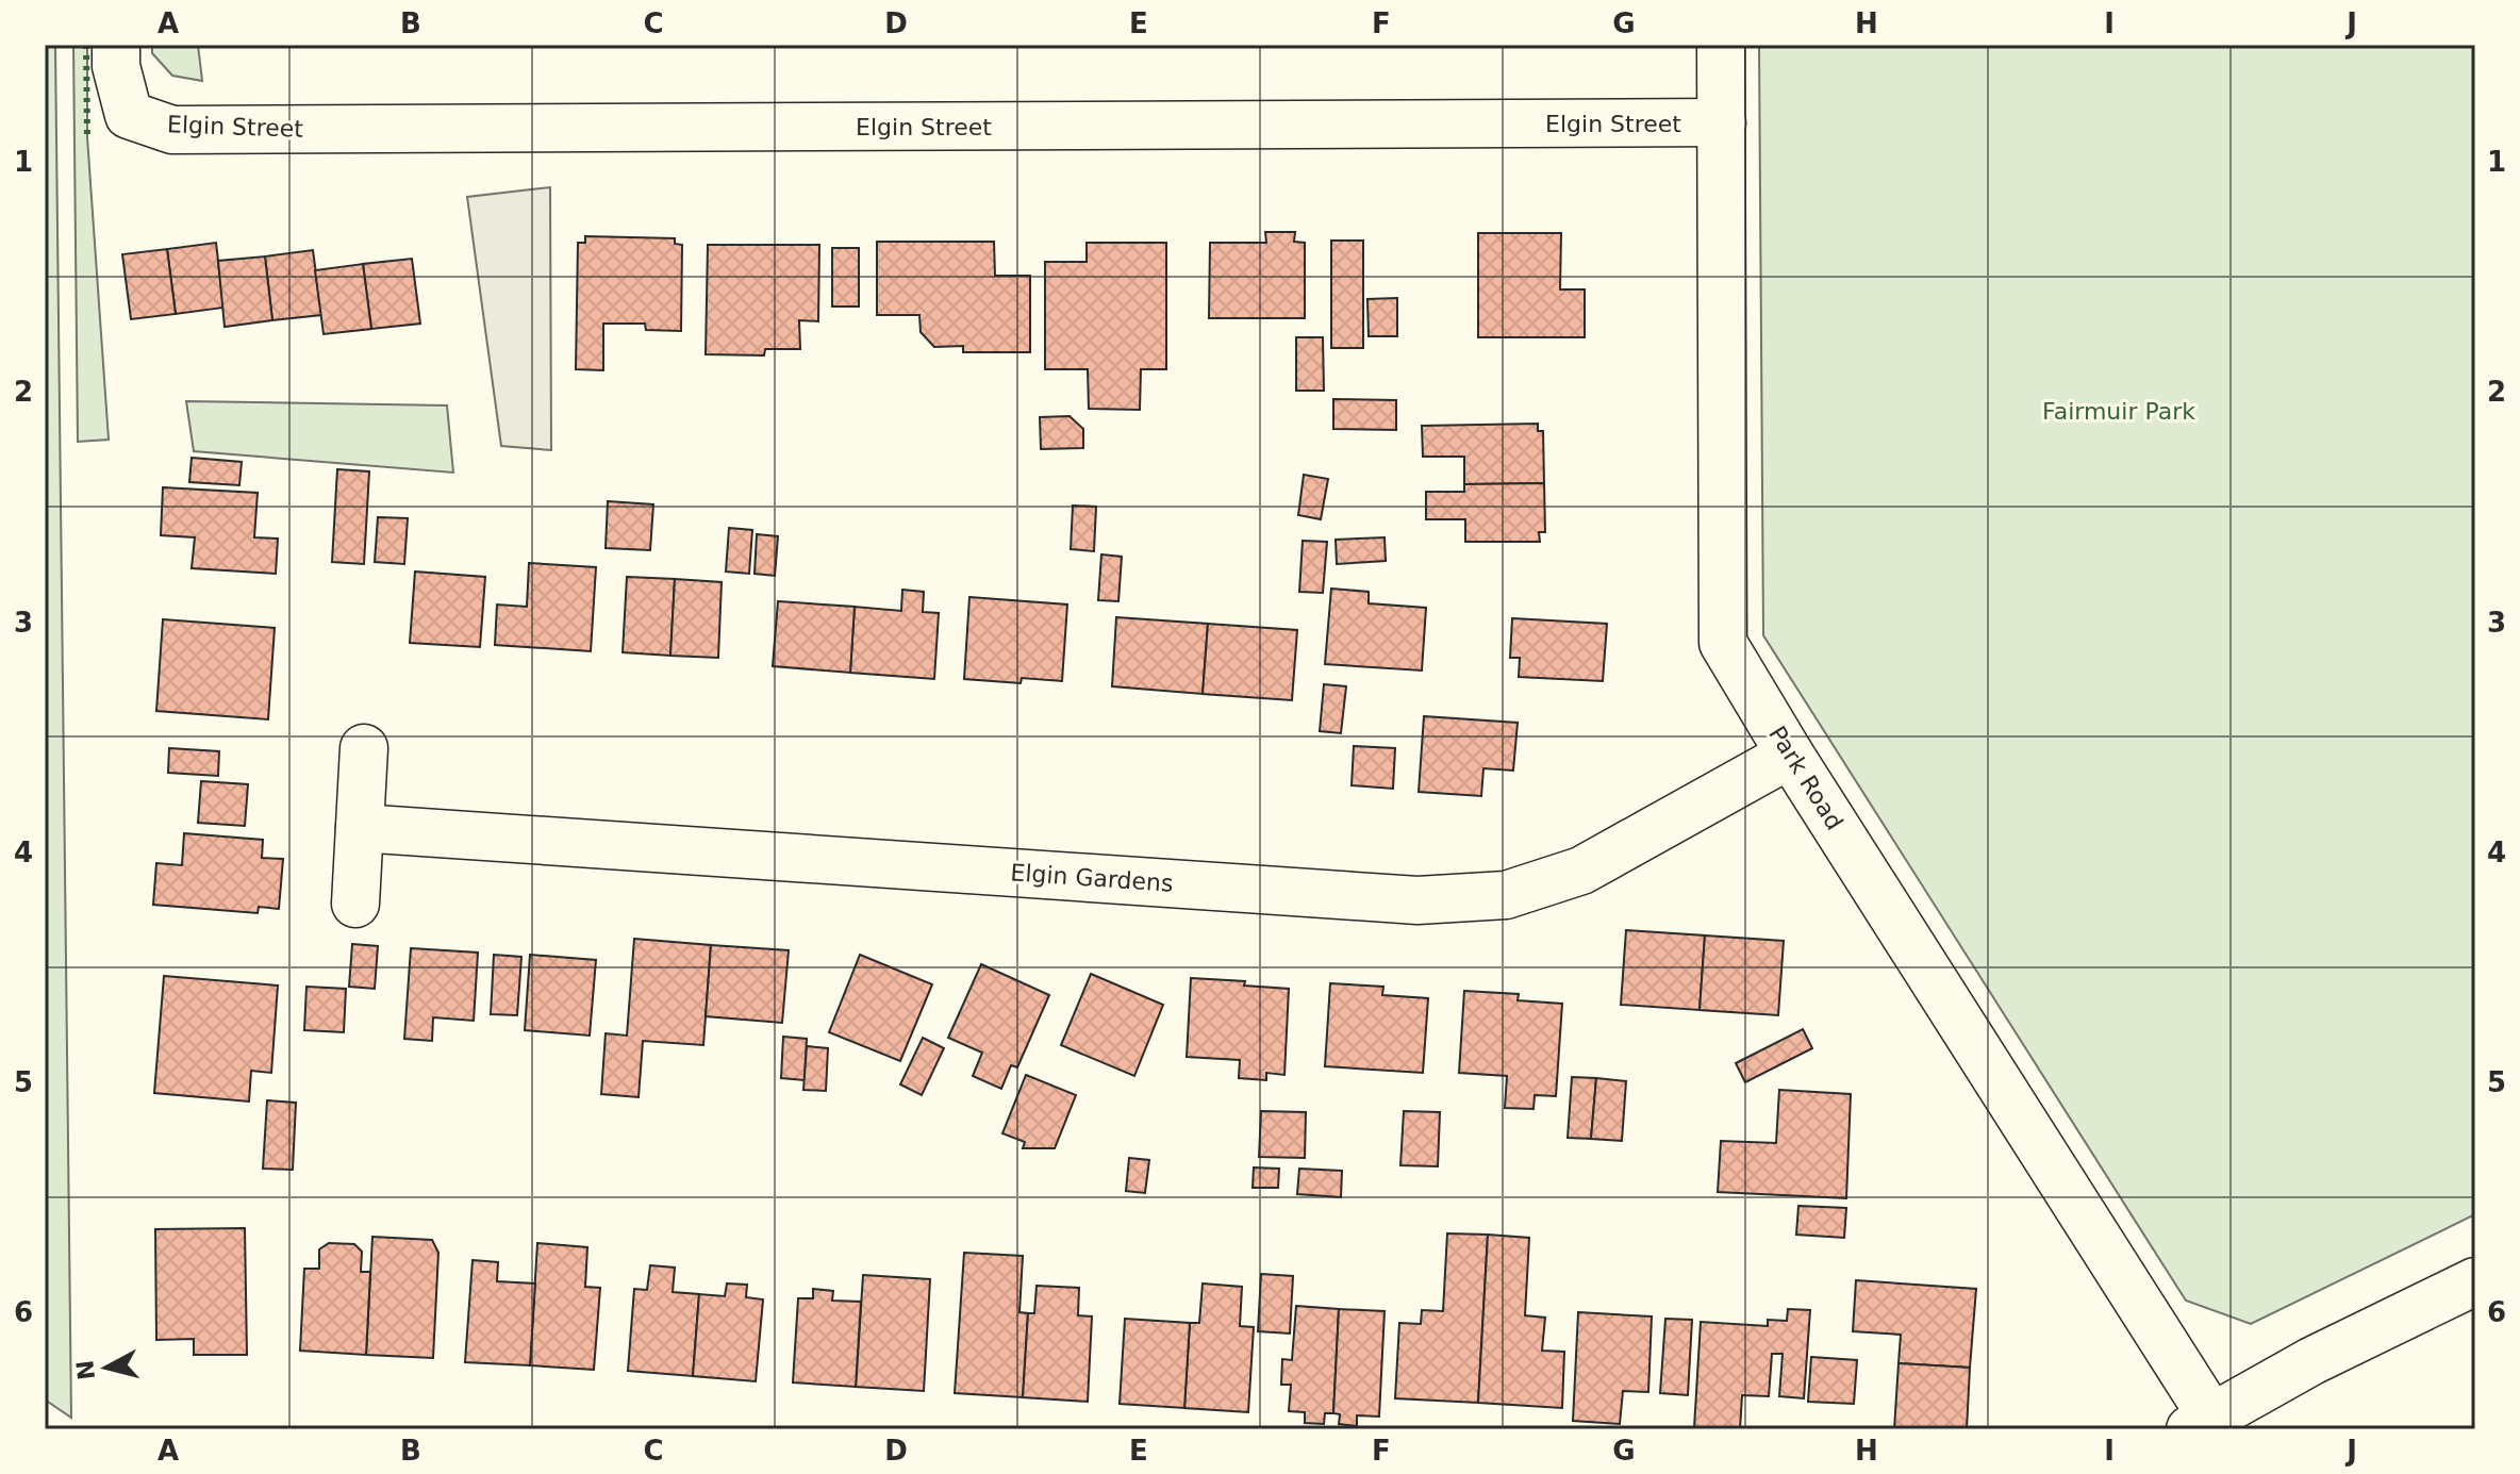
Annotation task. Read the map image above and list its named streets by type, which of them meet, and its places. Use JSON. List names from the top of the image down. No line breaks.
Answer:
{"streets":{"street":["Elgin Street","Park Road","Elgin Gardens"]},"crossings":[["Elgin Street","Park Road"],["Park Road","Elgin Gardens"]],"parks":["Fairmuir Park"],"north":"left","grid":{"columns":["A","B","C","D","E","F","G","H","I","J"],"rows":["1","2","3","4","5","6"]}}
